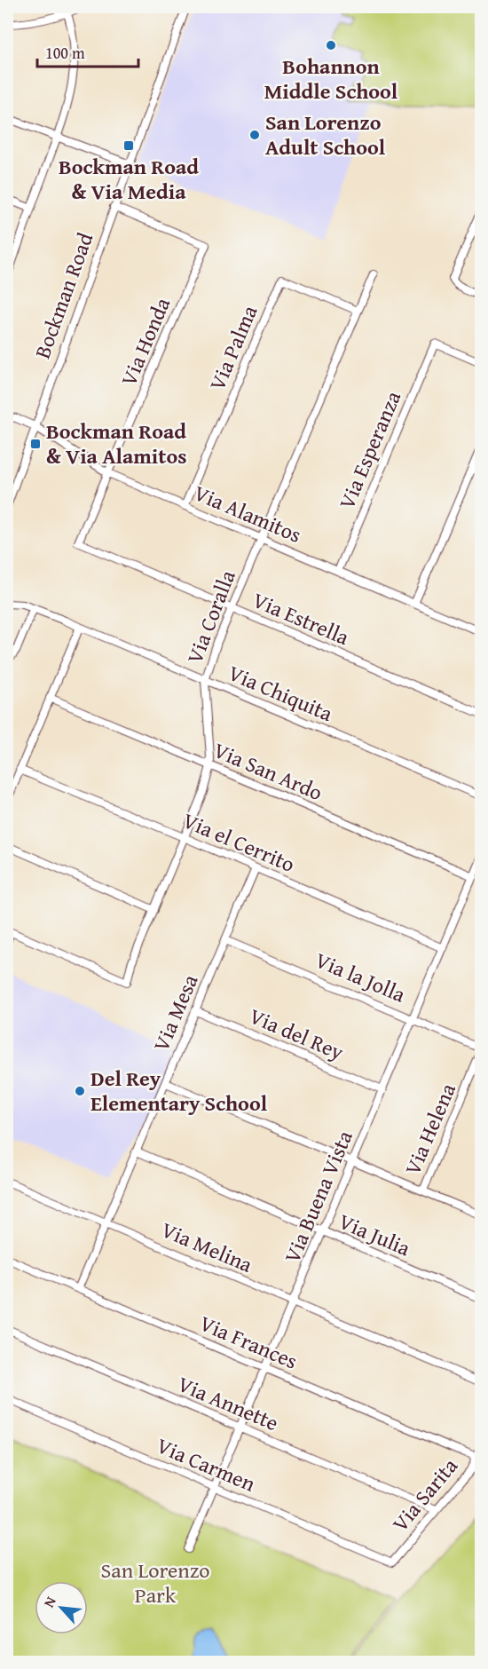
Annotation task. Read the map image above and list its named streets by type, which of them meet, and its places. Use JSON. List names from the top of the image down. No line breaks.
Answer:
{"streets":{"street":["Bockman Road","Via Honda","Via Palma","Via Esperanza","Via Alamitos","Via Coralla","Via Estrella","Via Chiquita","Via San Ardo","Via el Cerrito","Via la Jolla","Via Mesa","Via del Rey","Via Helena","Via Buena Vista","Via Julia","Via Melina","Via Frances","Via Annette","Via Carmen","Via Sarita"]},"crossings":[["Bockman Road","Via Honda"],["Bockman Road","Via Alamitos"],["Via Honda","Via Alamitos"],["Via Honda","Via Estrella"],["Via Palma","Via Alamitos"],["Via Palma","Via Coralla"],["Via Esperanza","Via Alamitos"],["Via Alamitos","Via Coralla"],["Via Coralla","Via Estrella"],["Via Coralla","Via Chiquita"],["Via Coralla","Via San Ardo"],["Via Coralla","Via el Cerrito"],["Via San Ardo","Via Buena Vista"],["Via el Cerrito","Via Mesa"],["Via el Cerrito","Via Buena Vista"],["Via la Jolla","Via Mesa"],["Via la Jolla","Via Helena"],["Via la Jolla","Via Buena Vista"],["Via Mesa","Via del Rey"],["Via Mesa","Via Julia"],["Via Mesa","Via Melina"],["Via Mesa","Via Frances"],["Via del Rey","Via Buena Vista"],["Via Buena Vista","Via Julia"],["Via Buena Vista","Via Melina"],["Via Buena Vista","Via Frances"],["Via Buena Vista","Via Annette"],["Via Buena Vista","Via Carmen"],["Via Frances","Via Sarita"],["Via Annette","Via Sarita"],["Via Carmen","Via Sarita"]],"parks":["San Lorenzo Park"],"places":{"other":["Bohannon Middle School","San Lorenzo Adult School","Del Rey Elementary School"],"transit":["Bockman Road & Via Media","Bockman Road & Via Alamitos"]},"scale_bar":"100 m","north":"top left"}
